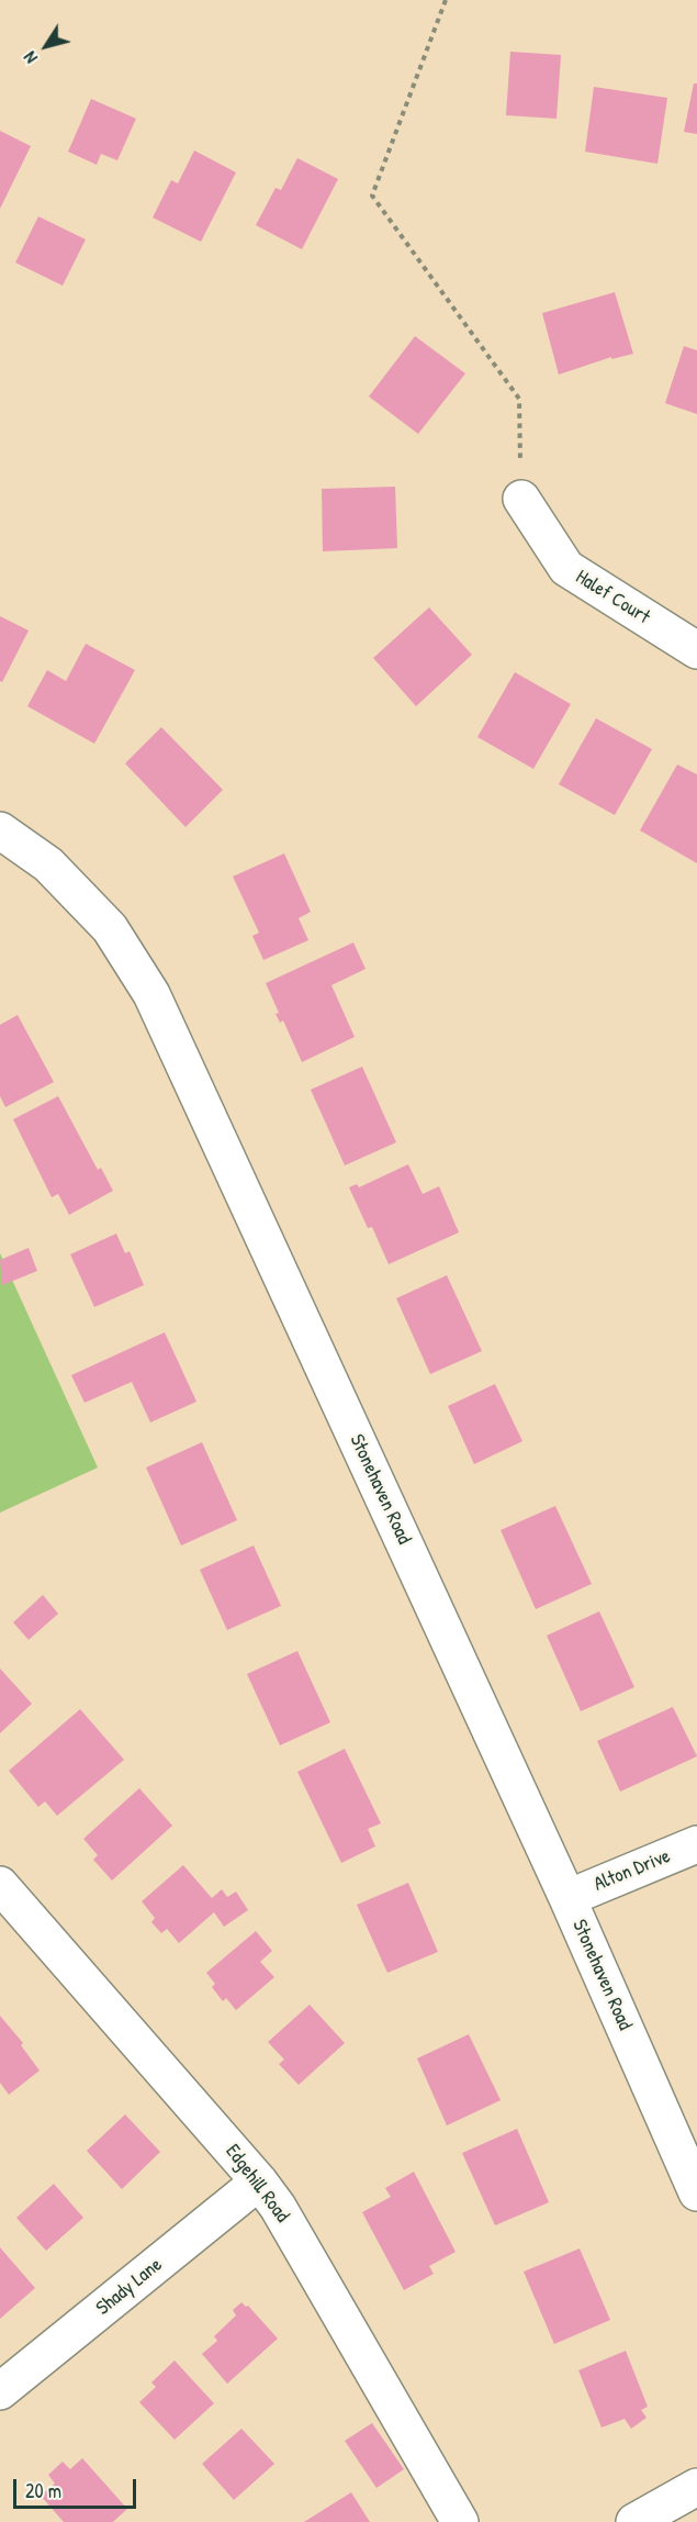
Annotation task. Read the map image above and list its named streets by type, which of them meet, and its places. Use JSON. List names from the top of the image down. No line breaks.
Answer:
{"streets":{"street":["Halef Court","Stonehaven Road","Alton Drive","Edgehill Road","Shady Lane"]},"crossings":[["Stonehaven Road","Alton Drive"],["Edgehill Road","Shady Lane"]],"scale_bar":"20 m","north":"bottom left"}
